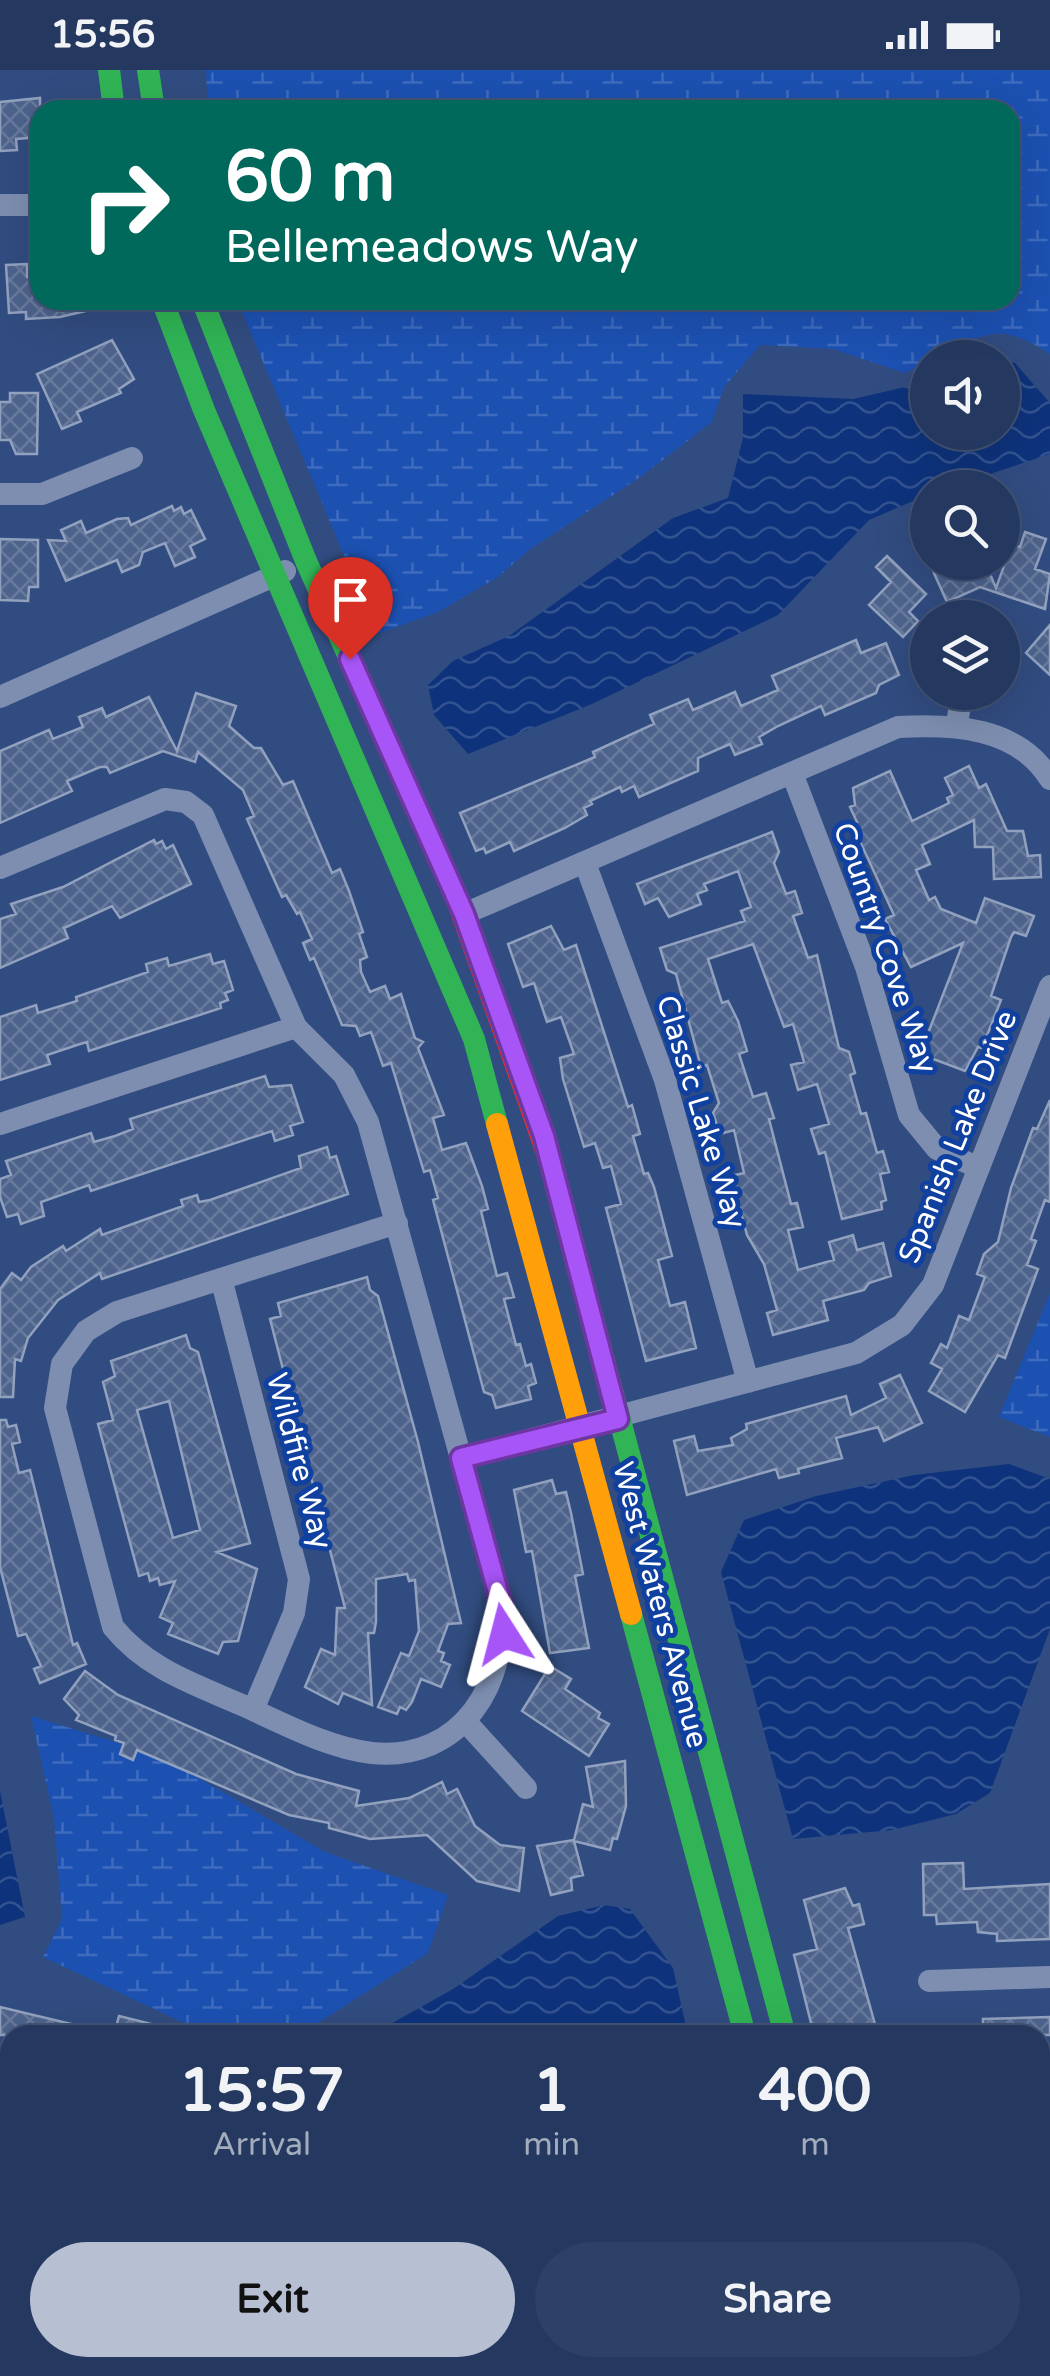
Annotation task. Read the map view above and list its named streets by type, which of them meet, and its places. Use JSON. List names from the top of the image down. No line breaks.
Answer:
{"streets":{"street":["Country Cove Way","Classic Lake Way","Spanish Lake Drive","Wildfire Way","West Waters Avenue"]},"crossings":[["Country Cove Way","Spanish Lake Drive"],["Classic Lake Way","Spanish Lake Drive"],["Spanish Lake Drive","West Waters Avenue"]],"page":{"status":"15:56","turn":["60 m","Bellemeadows Way"],"eta":["15:57","Arrival","1","min","400","m"],"buttons":["Exit","Share"]}}
